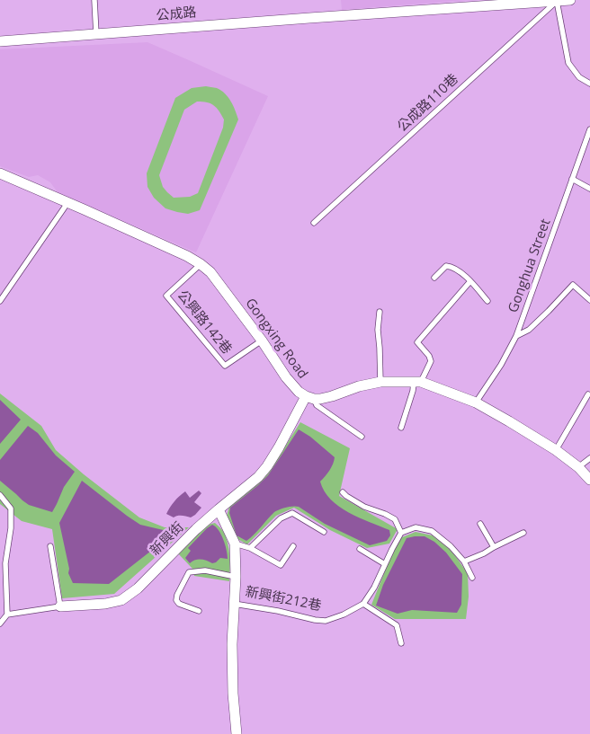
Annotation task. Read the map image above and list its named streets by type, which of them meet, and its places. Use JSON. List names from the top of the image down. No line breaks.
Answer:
{"streets":{"street":["公成路","Gongxing Road","新興街","新興街212巷"],"lane":["公成路110巷","Gonghua Street","公興路142巷"]},"crossings":[["公成路","公成路110巷"],["公興路142巷","Gongxing Road"],["Gongxing Road","新興街"],["新興街","新興街212巷"]]}
